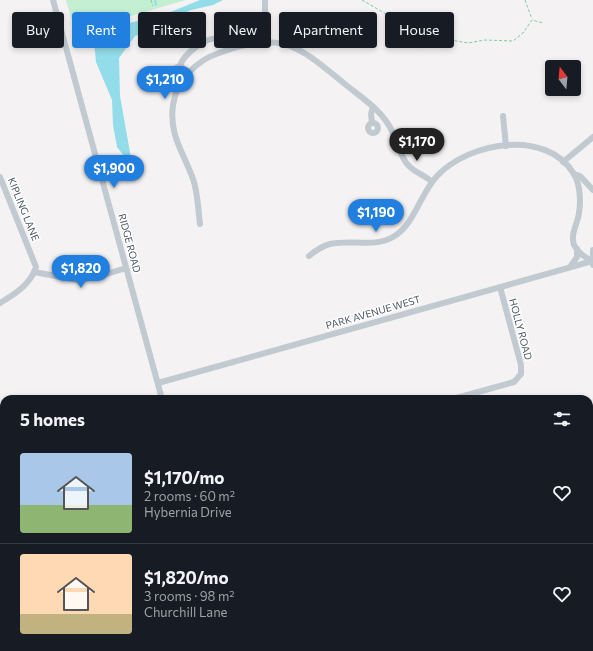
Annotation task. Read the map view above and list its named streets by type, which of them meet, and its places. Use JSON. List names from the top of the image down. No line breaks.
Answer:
{"streets":{"street":["KIPLING LANE","RIDGE ROAD","PARK AVENUE WEST","HOLLY ROAD"]},"crossings":[["RIDGE ROAD","PARK AVENUE WEST"],["PARK AVENUE WEST","HOLLY ROAD"]],"north":"top","page":{"chip":["Buy","Rent","Filters","New","Apartment","House"],"price":["$1,210","$1,170","$1,900","$1,190","$1,820"],"heading":"5 homes","list":[{"name":"$1,170/mo","note":"2 rooms · 60 m² · Hybernia Drive"},{"name":"$1,820/mo","note":"3 rooms · 98 m² · Churchill Lane"}]}}
